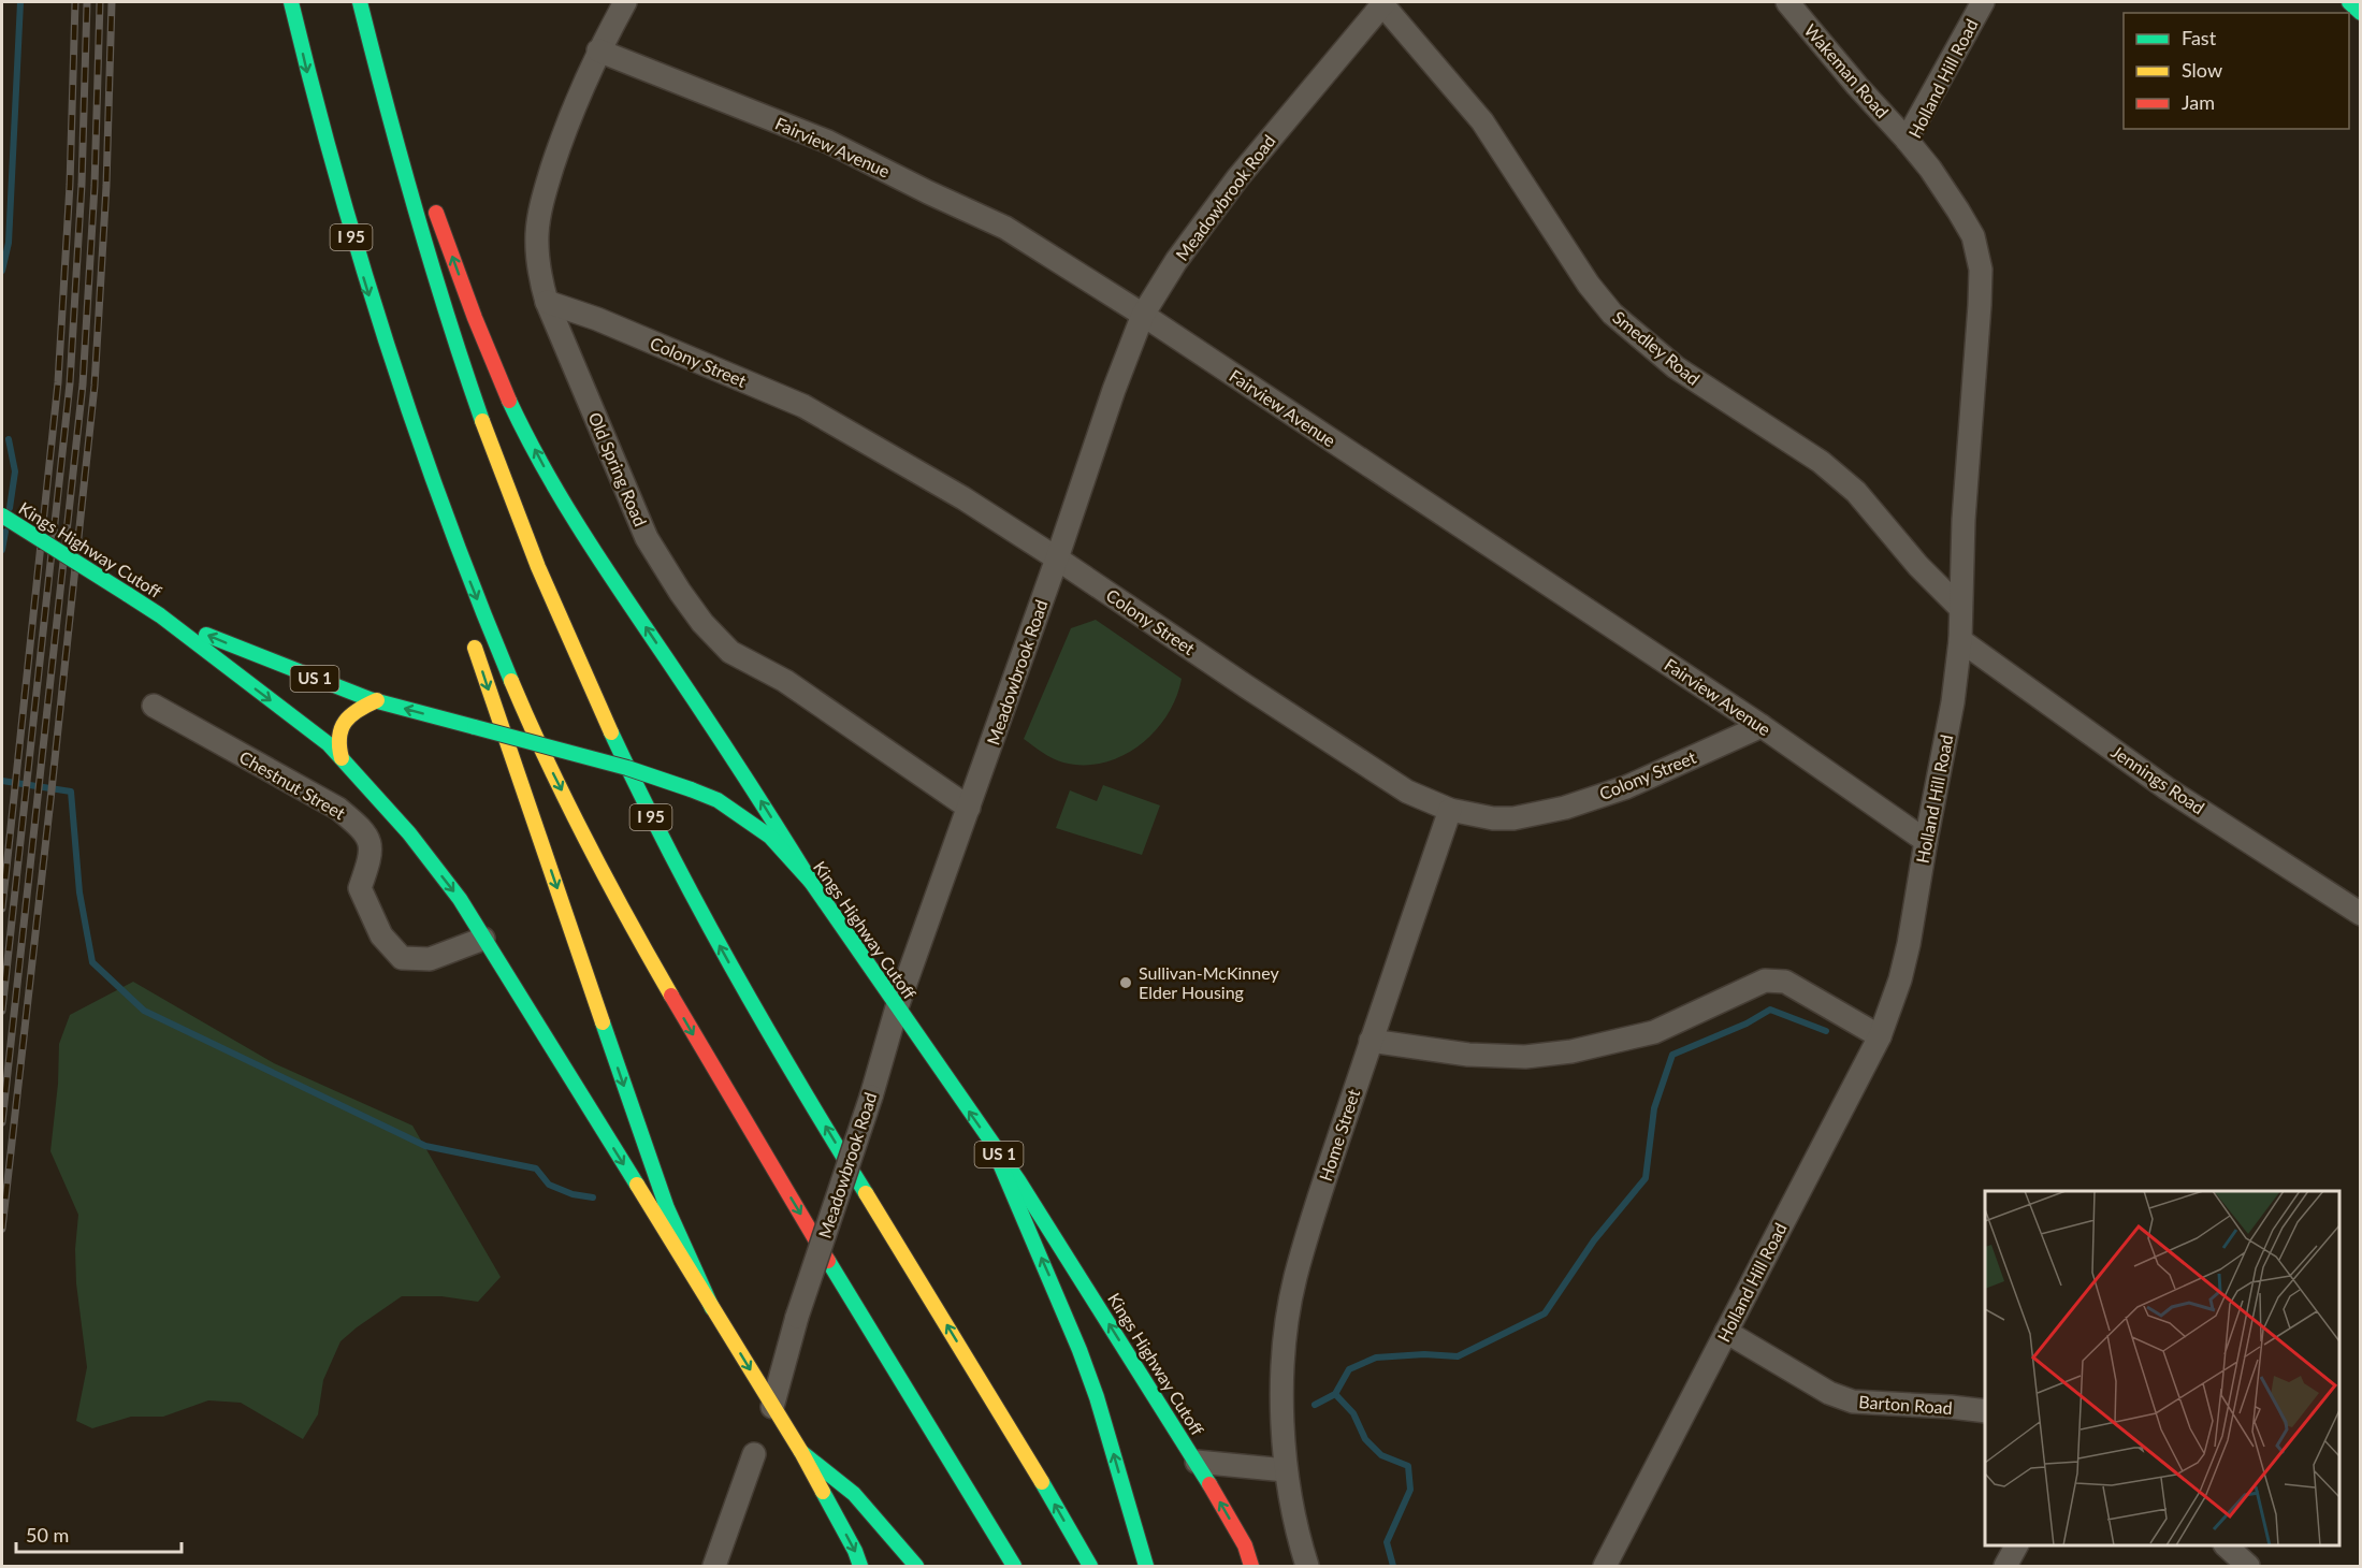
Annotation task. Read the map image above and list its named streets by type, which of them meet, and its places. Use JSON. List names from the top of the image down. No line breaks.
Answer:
{"streets":{"main road":["I 95","Kings Highway Cutoff","US 1"],"street":["Wakeman Road","Holland Hill Road","Fairview Avenue","Meadowbrook Road","Smedley Road","Colony Street","Old Spring Road","Jennings Road","Chestnut Street","Home Street","Barton Road"]},"crossings":[["Wakeman Road","Holland Hill Road"],["Holland Hill Road","Fairview Avenue"],["Holland Hill Road","Smedley Road"],["Holland Hill Road","Jennings Road"],["Holland Hill Road","Barton Road"],["Fairview Avenue","Meadowbrook Road"],["Fairview Avenue","Colony Street"],["Fairview Avenue","Old Spring Road"],["Meadowbrook Road","Smedley Road"],["Meadowbrook Road","Colony Street"],["Meadowbrook Road","Old Spring Road"],["Meadowbrook Road","Kings Highway Cutoff"],["Colony Street","Old Spring Road"],["Colony Street","Home Street"],["Kings Highway Cutoff","Chestnut Street"]],"places":["Sullivan-McKinney Elder Housing"],"legend":["Fast","Slow","Jam"],"scale_bar":"50 m"}
